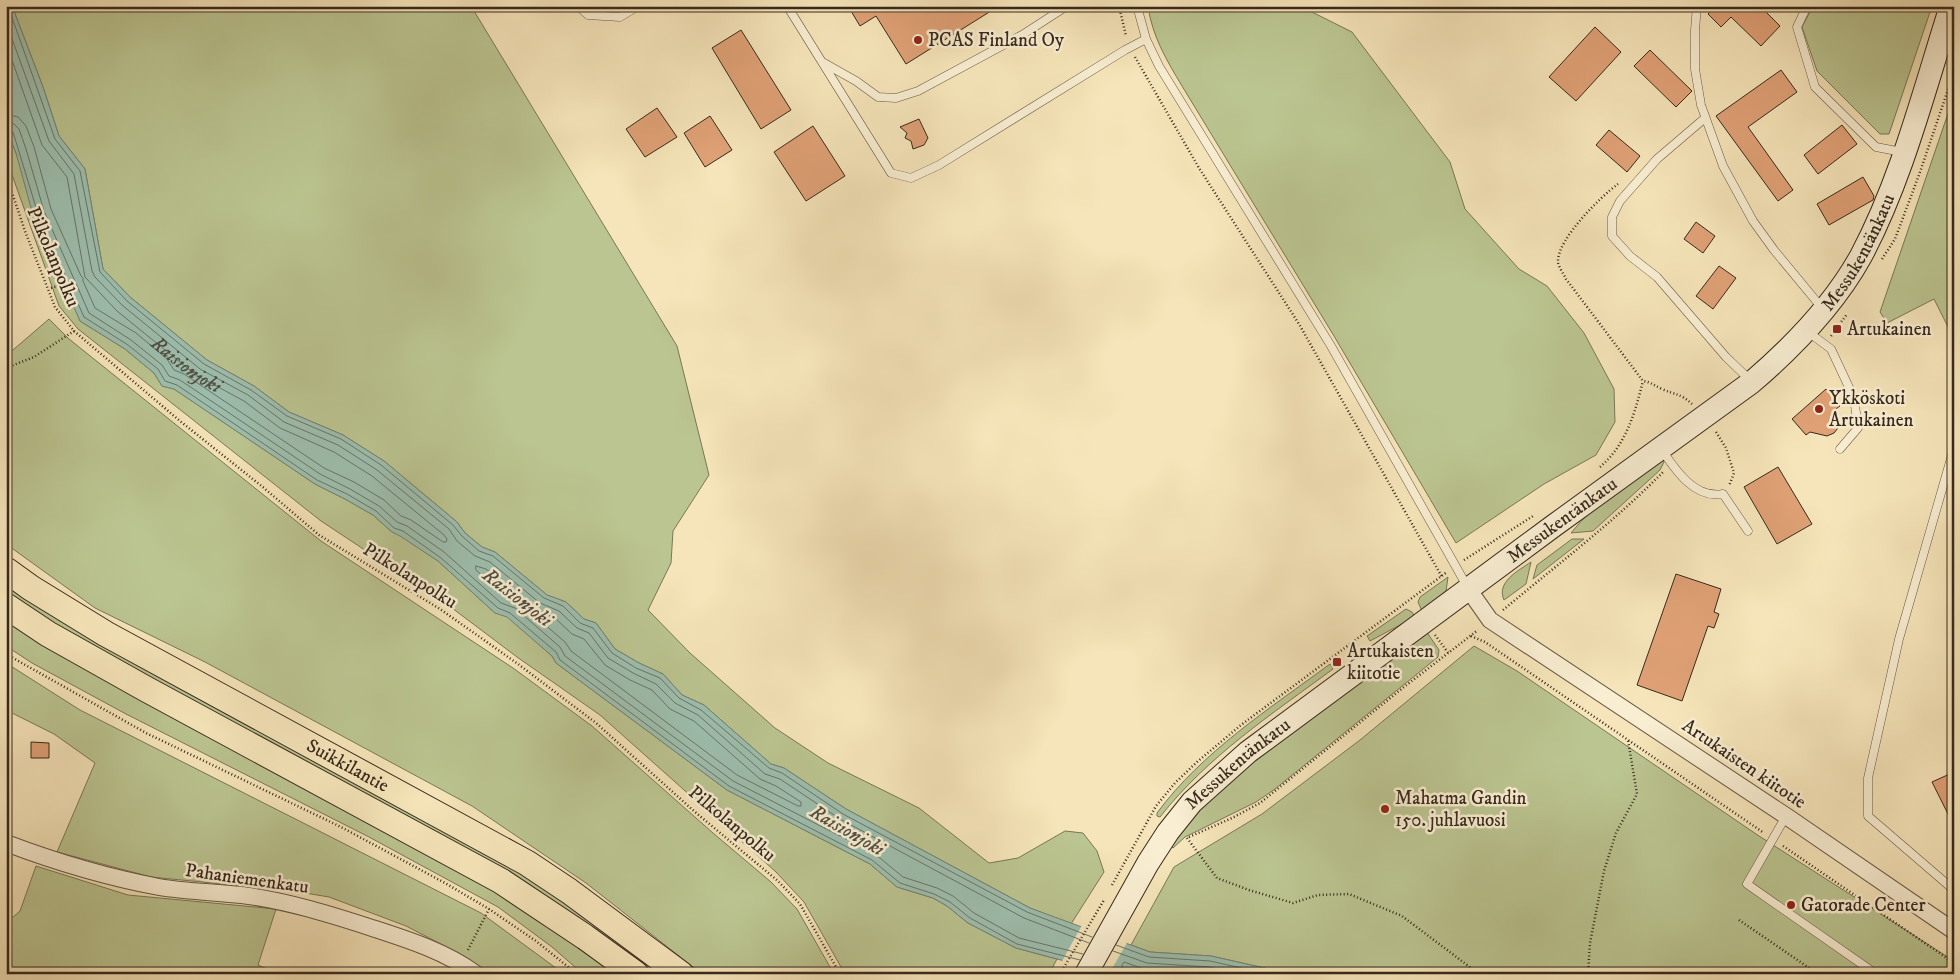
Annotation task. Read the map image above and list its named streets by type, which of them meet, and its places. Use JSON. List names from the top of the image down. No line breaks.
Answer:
{"streets":{"main road":["Suikkilantie"],"street":["Messukentänkatu","Artukaisten kiitotie","Pahaniemenkatu"],"path":["Pilkolanpolku"]},"crossings":[["Messukentänkatu","Artukaisten kiitotie"]],"water":["Raisionjoki"],"places":{"other":["PCAS Finland Oy","Ykköskoti Artukainen","Mahatma Gandin 150. juhlavuosi","Gatorade Center"],"transit":["Artukainen","Artukaisten kiitotie"]}}
